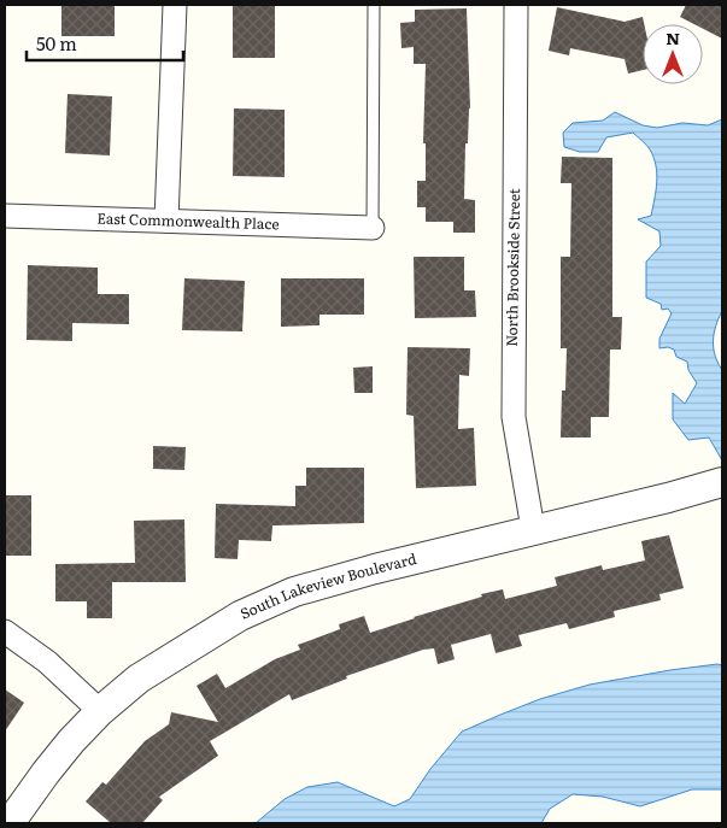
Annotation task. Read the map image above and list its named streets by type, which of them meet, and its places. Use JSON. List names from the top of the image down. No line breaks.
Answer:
{"streets":{"street":["East Commonwealth Place","North Brookside Street","South Lakeview Boulevard"]},"crossings":[["North Brookside Street","South Lakeview Boulevard"]],"scale_bar":"50 m","north":"top"}
